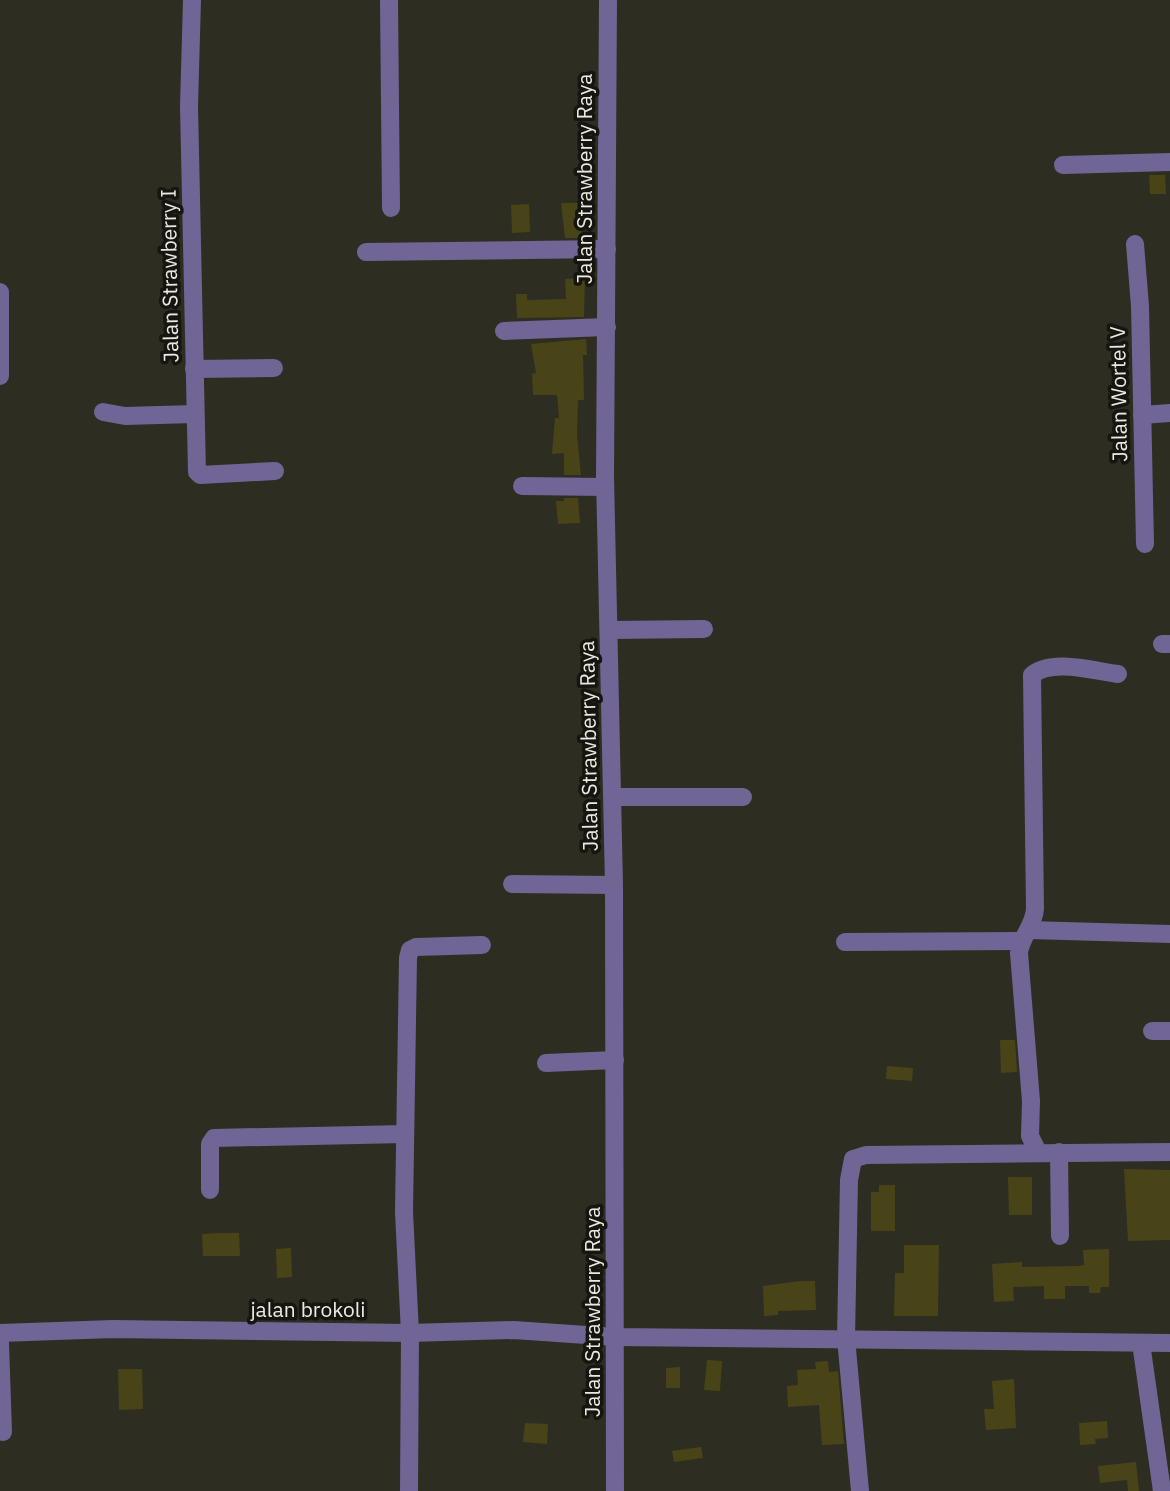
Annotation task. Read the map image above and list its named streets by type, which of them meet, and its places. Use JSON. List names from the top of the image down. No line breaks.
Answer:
{"streets":{"street":["Jalan Strawberry Raya","Jalan Strawberry I","Jalan Wortel V","jalan brokoli"]},"crossings":[["Jalan Strawberry Raya","jalan brokoli"]]}
